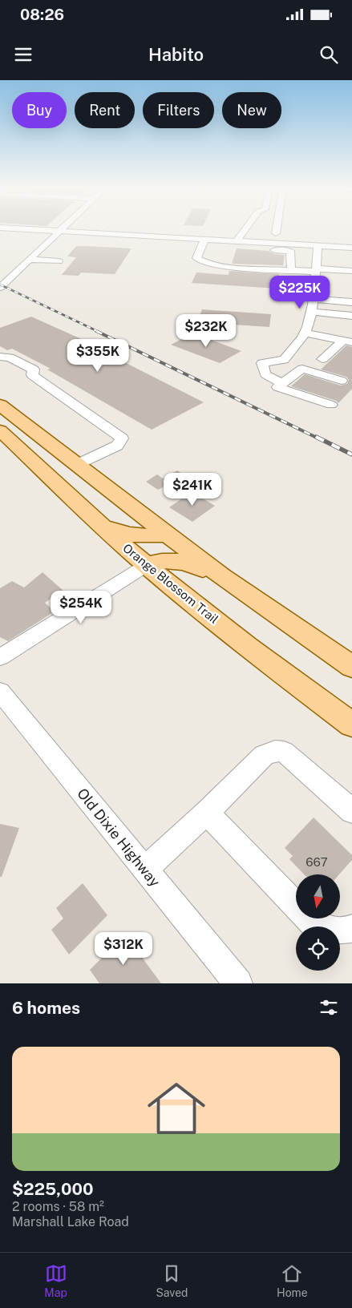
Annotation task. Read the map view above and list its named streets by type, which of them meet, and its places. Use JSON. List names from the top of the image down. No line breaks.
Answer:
{"streets":{"main road":["Orange Blossom Trail"],"street":["Old Dixie Highway"]},"house_numbers":["667"],"north":"bottom","page":{"status":"08:26","header":"Habito","chip":["Buy","Rent","Filters","New"],"price":["$225K","$232K","$355K","$241K","$254K","$312K"],"heading":"6 homes","list":[{"name":"$225,000","note":"2 rooms · 58 m² · Marshall Lake Road"}],"tabs":["Map","Saved","Home"]}}
